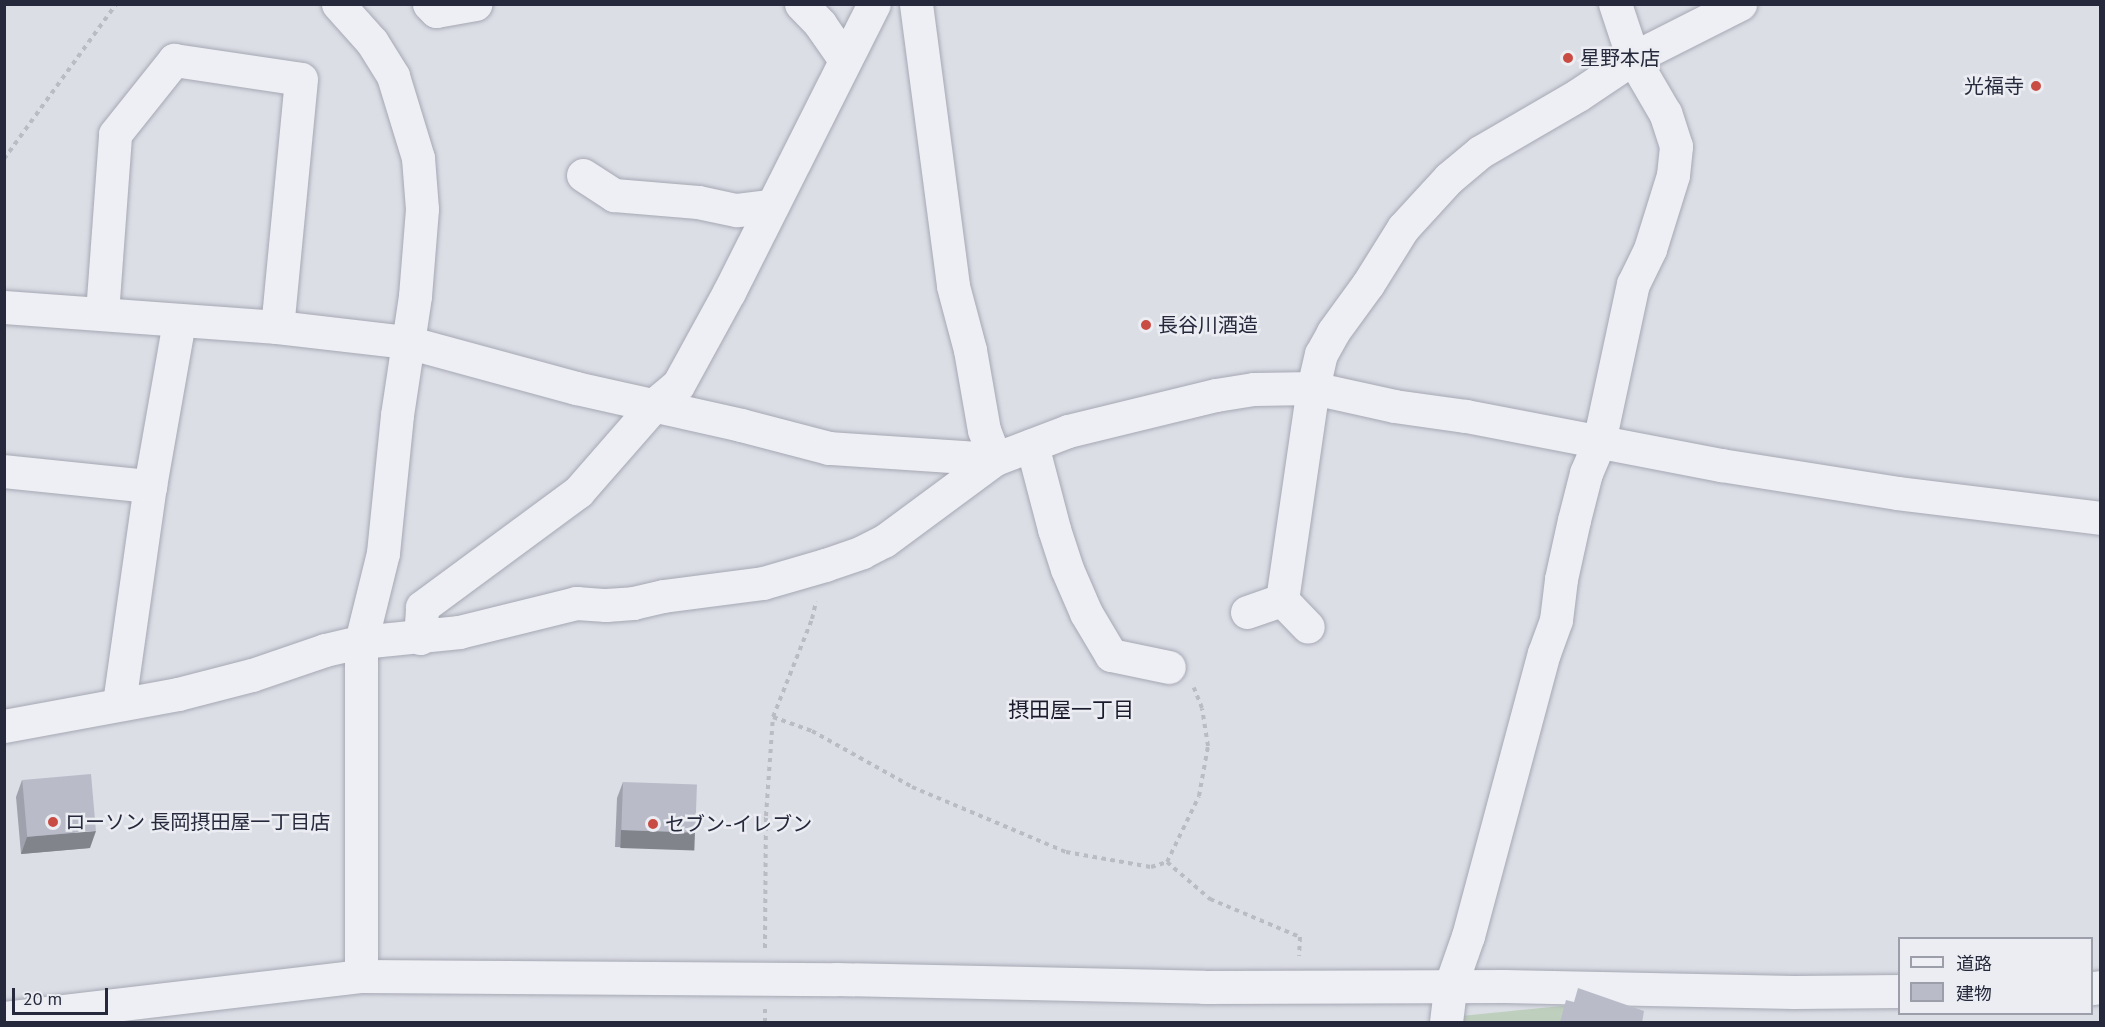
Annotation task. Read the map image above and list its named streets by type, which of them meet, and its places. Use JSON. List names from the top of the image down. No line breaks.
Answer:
{"districts":["摂田屋一丁目"],"places":["星野本店","光福寺","長谷川酒造","ローソン 長岡摂田屋一丁目店","セブン-イレブン"],"legend":["道路","建物"],"scale_bar":"20 m"}
